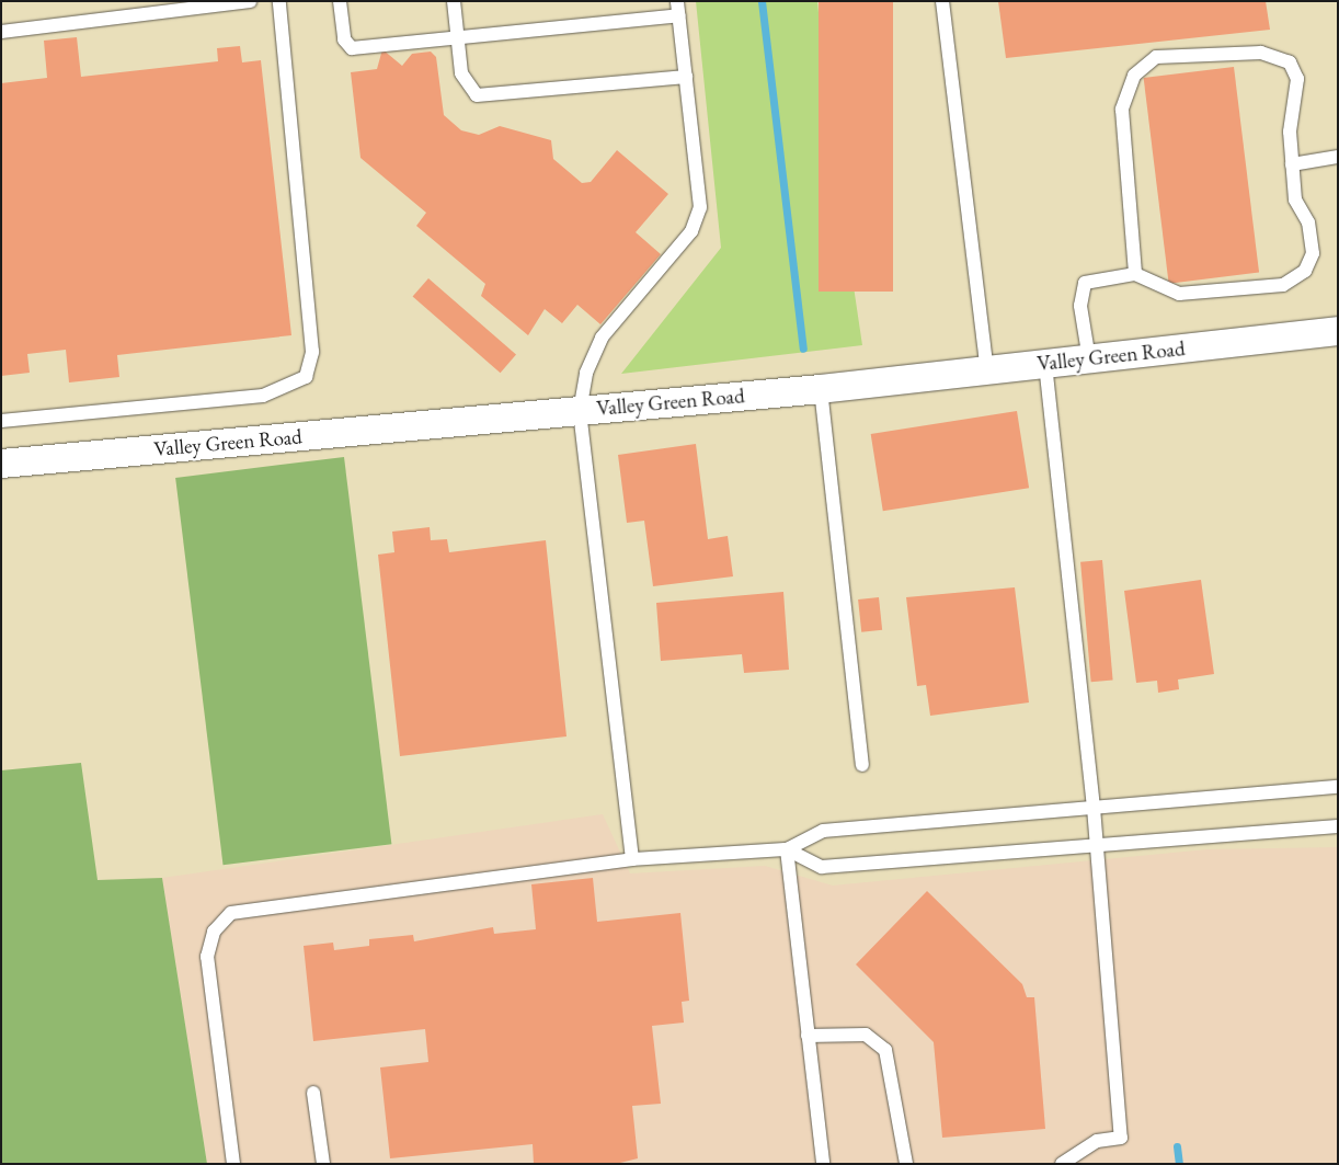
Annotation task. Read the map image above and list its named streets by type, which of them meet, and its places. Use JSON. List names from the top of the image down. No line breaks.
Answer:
{"streets":{"street":["Valley Green Road"]}}
